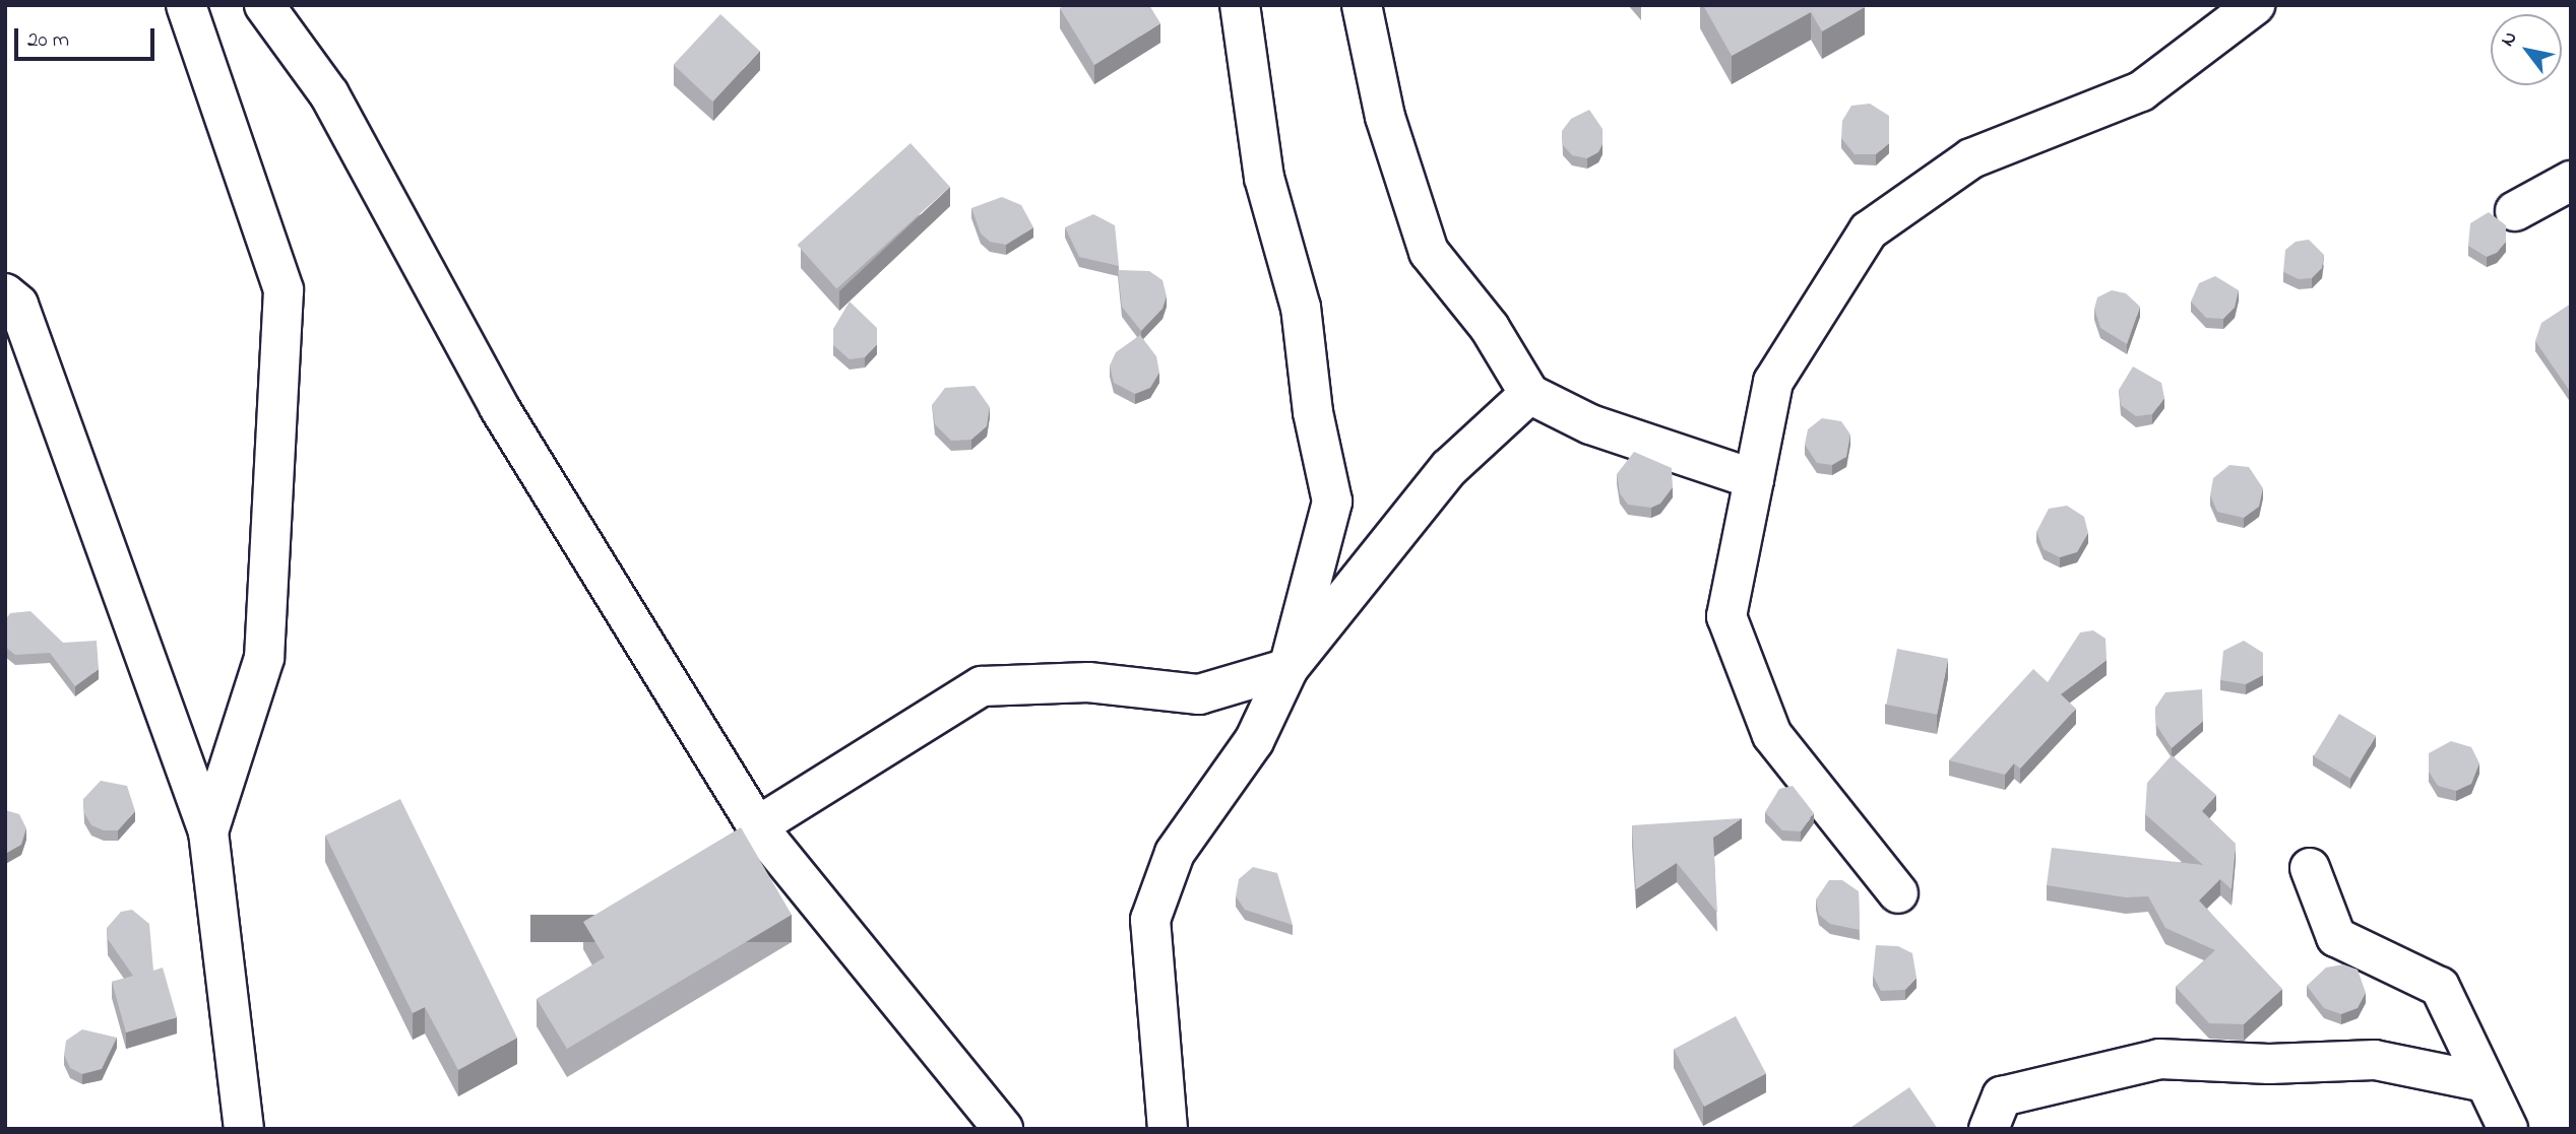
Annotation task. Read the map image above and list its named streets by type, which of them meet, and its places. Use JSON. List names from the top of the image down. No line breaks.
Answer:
{"scale_bar":"20 m","north":"top left"}
